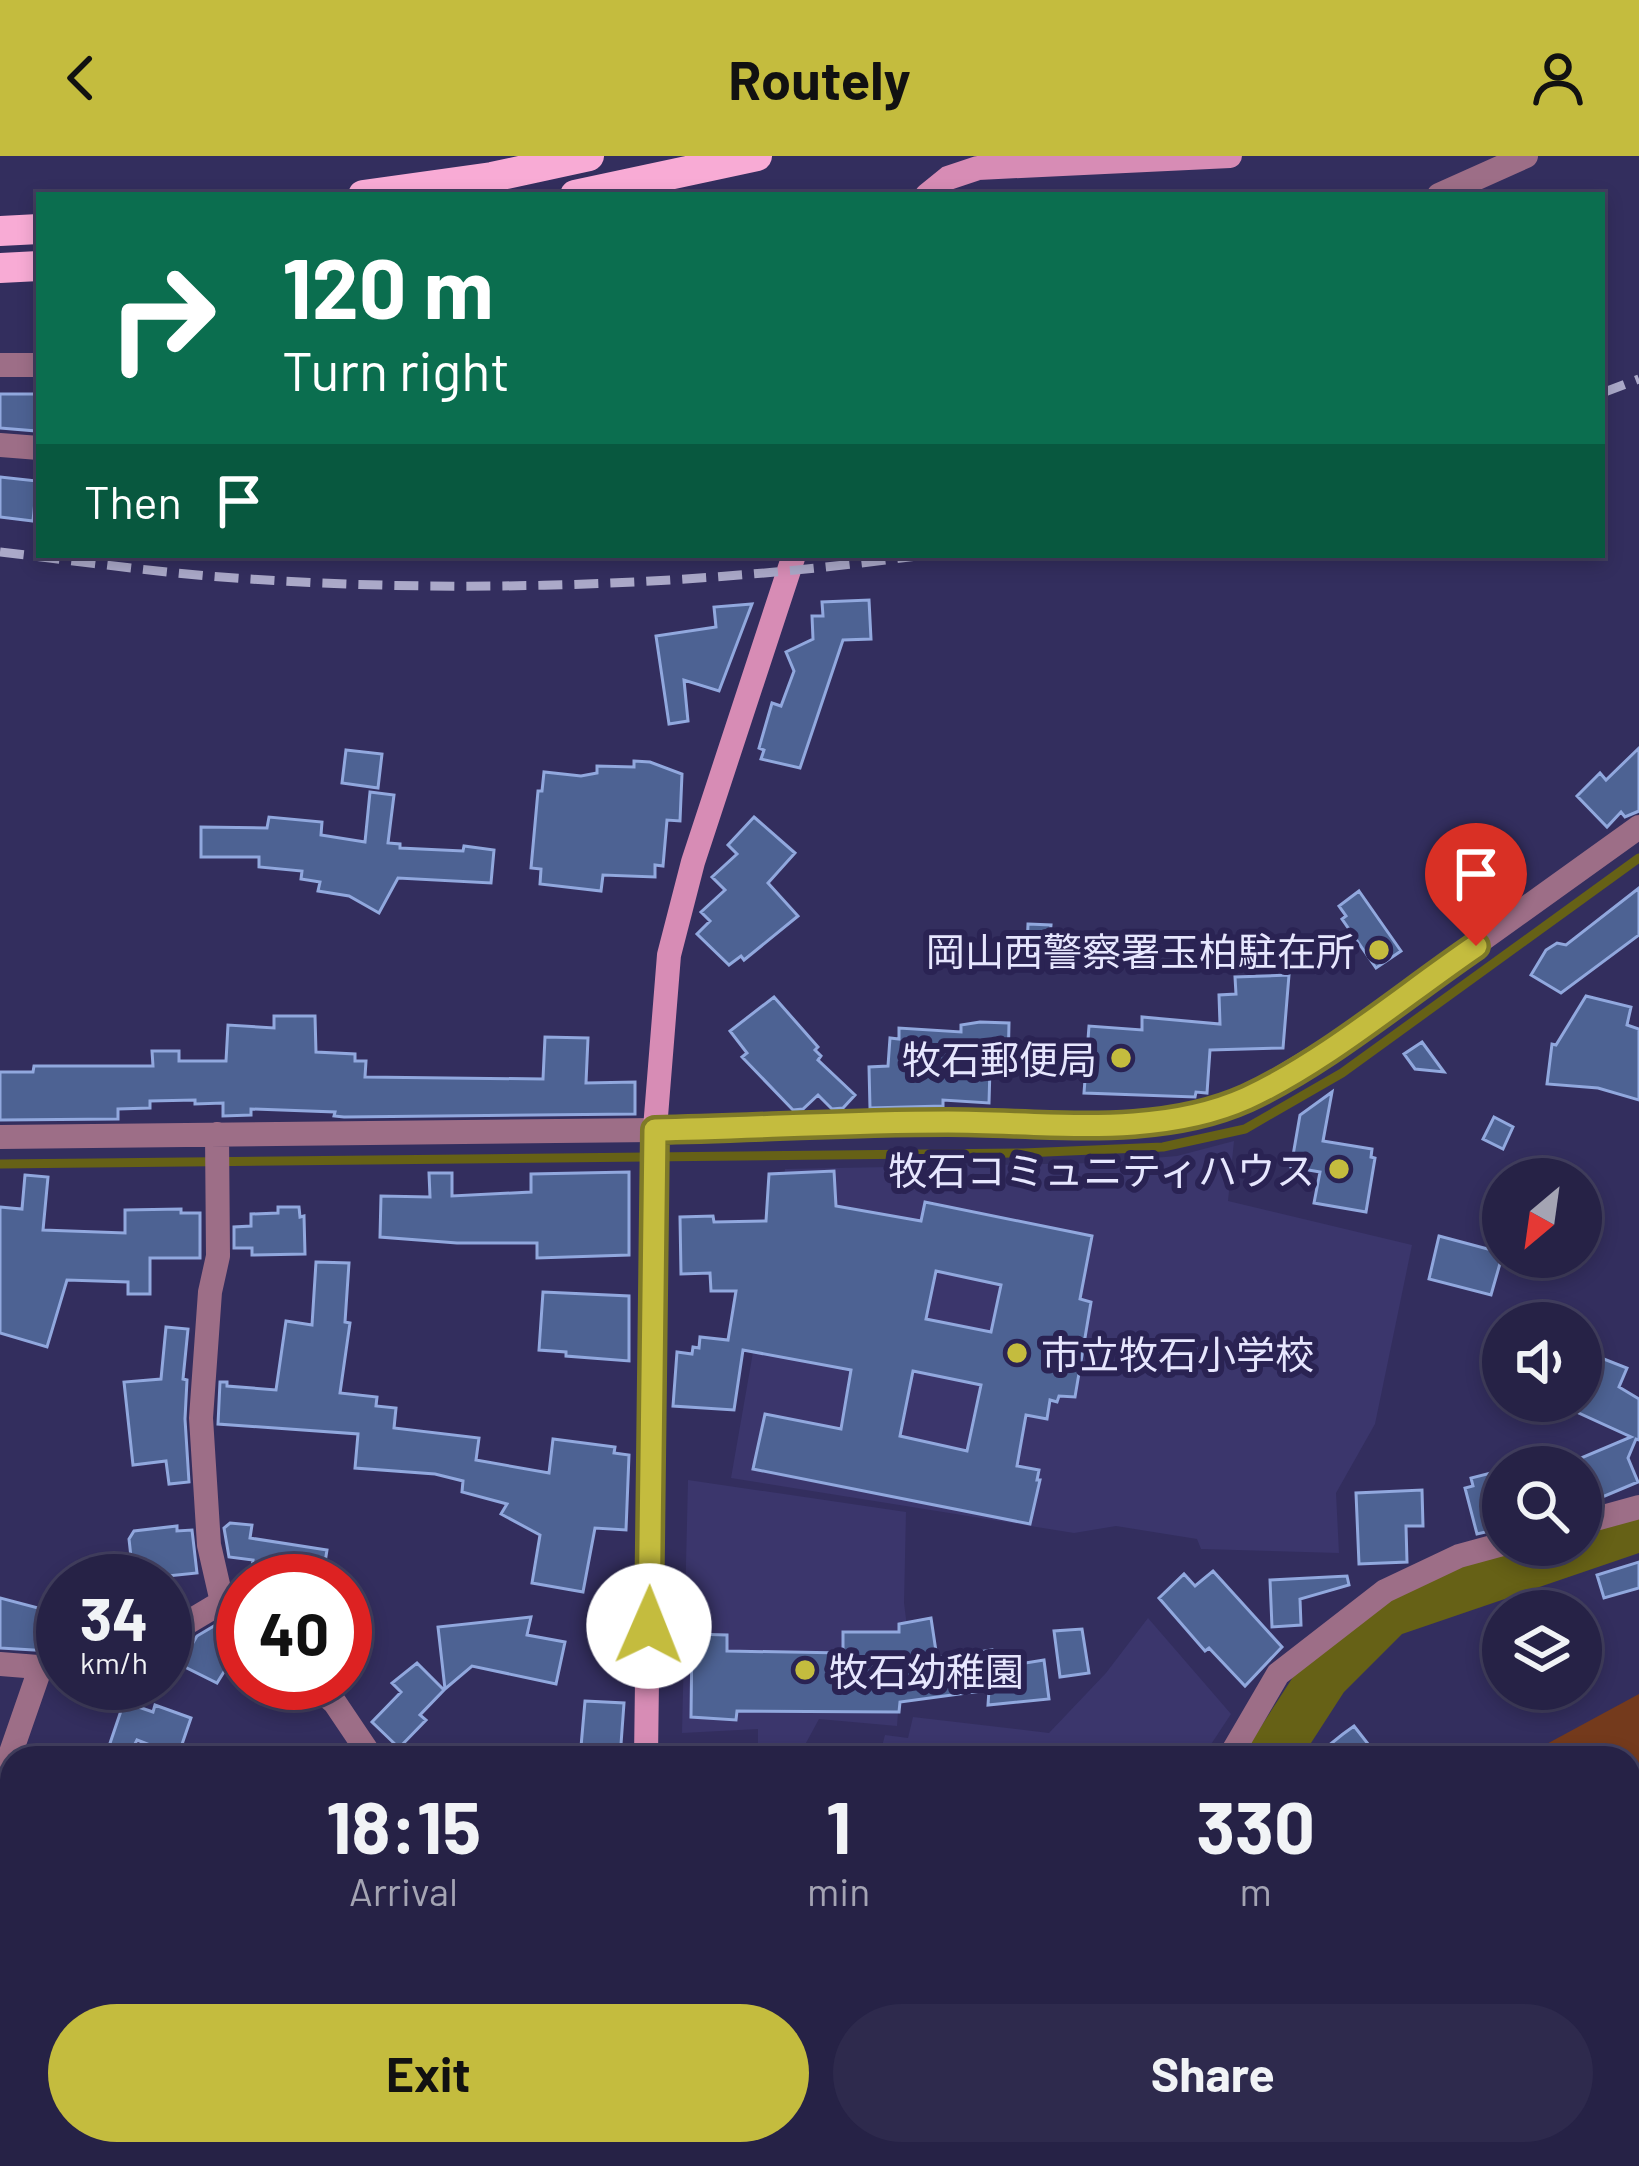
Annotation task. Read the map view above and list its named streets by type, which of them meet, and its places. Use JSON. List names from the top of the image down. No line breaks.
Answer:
{"places":["岡山西警察署玉柏駐在所","牧石郵便局","牧石コミュニティハウス","市立牧石小学校","牧石幼稚園"],"north":"bottom left","page":{"header":"Routely","turn":["120 m","Turn right"],"then":"Then","speed":"34 km/h","limit":"40","eta":["18:15","Arrival","1","min","330","m"],"buttons":["Exit","Share"]}}
